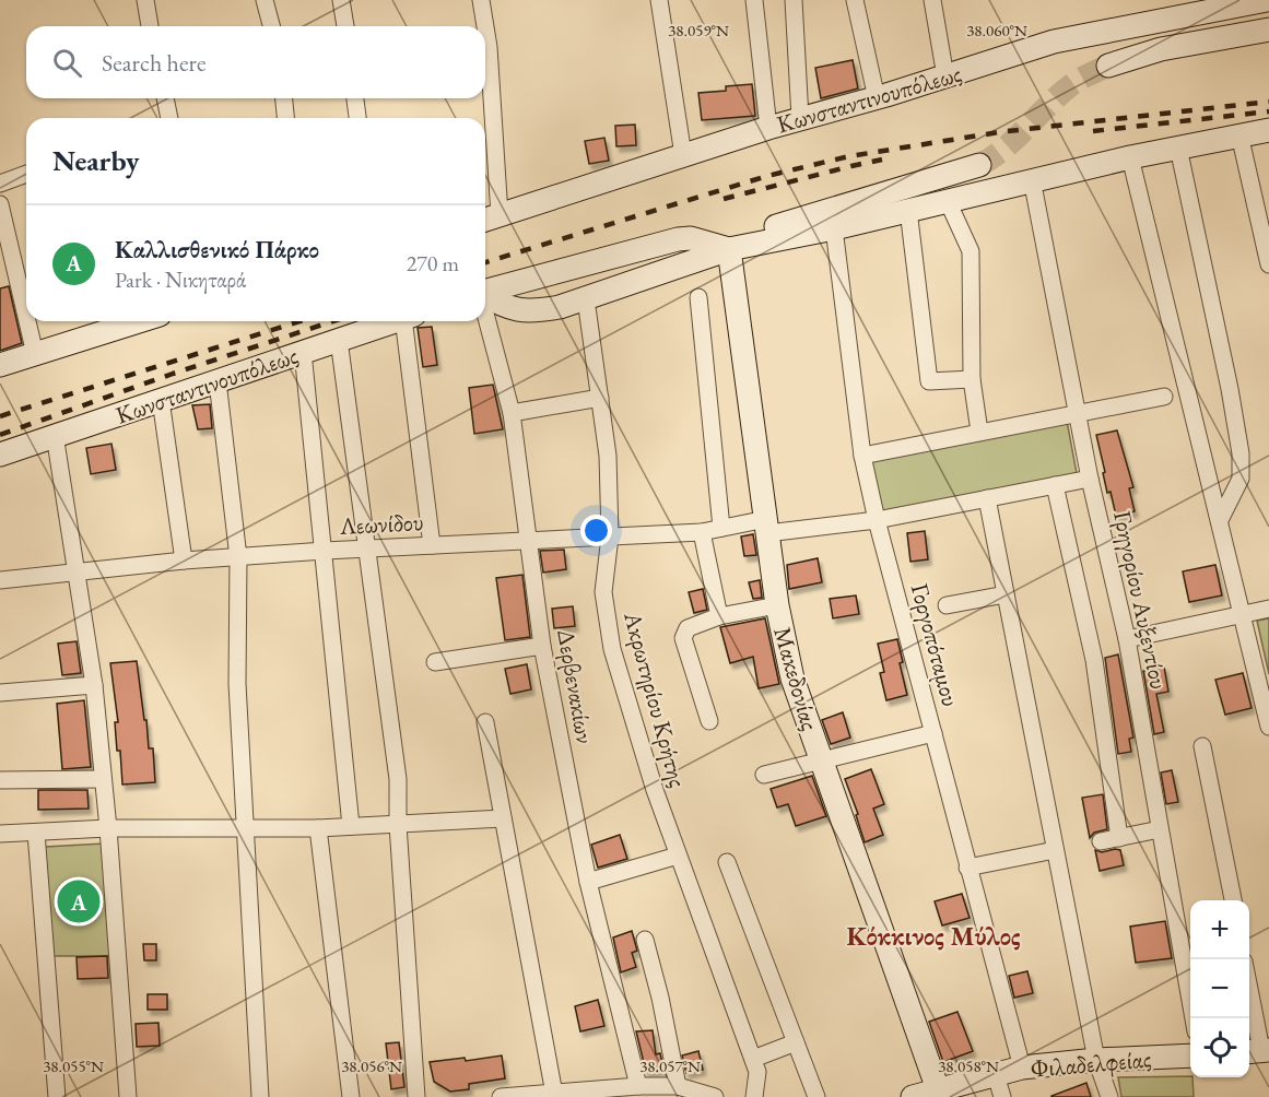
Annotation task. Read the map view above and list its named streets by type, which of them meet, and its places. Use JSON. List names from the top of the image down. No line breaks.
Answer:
{"streets":{"street":["Κωνσταντινουπόλεως","Λεωνίδου","Γρηγορίου Αυξεντίου","Γοργοπόταμου","Μακεδονίας","Δερβενακίων","Ακρωτηρίου Κρήτης","Φιλαδελφείας"]},"crossings":[["Λεωνίδου","Γρηγορίου Αυξεντίου"],["Λεωνίδου","Γοργοπόταμου"],["Λεωνίδου","Μακεδονίας"],["Λεωνίδου","Δερβενακίων"],["Λεωνίδου","Ακρωτηρίου Κρήτης"],["Γοργοπόταμου","Φιλαδελφείας"],["Μακεδονίας","Φιλαδελφείας"]],"districts":["Κόκκινος Μύλος"],"page":{"search":"Search here","heading":"Nearby","list":[{"mark":"A","name":"Καλλισθενικό Πάρκο","note":"Park · Νικηταρά","value":"270 m"}],"pins":"A","map_buttons":["+","−"]},"coordinates":["38.059°N","38.060°N","38.055°N","38.056°N","38.057°N","38.058°N"]}
